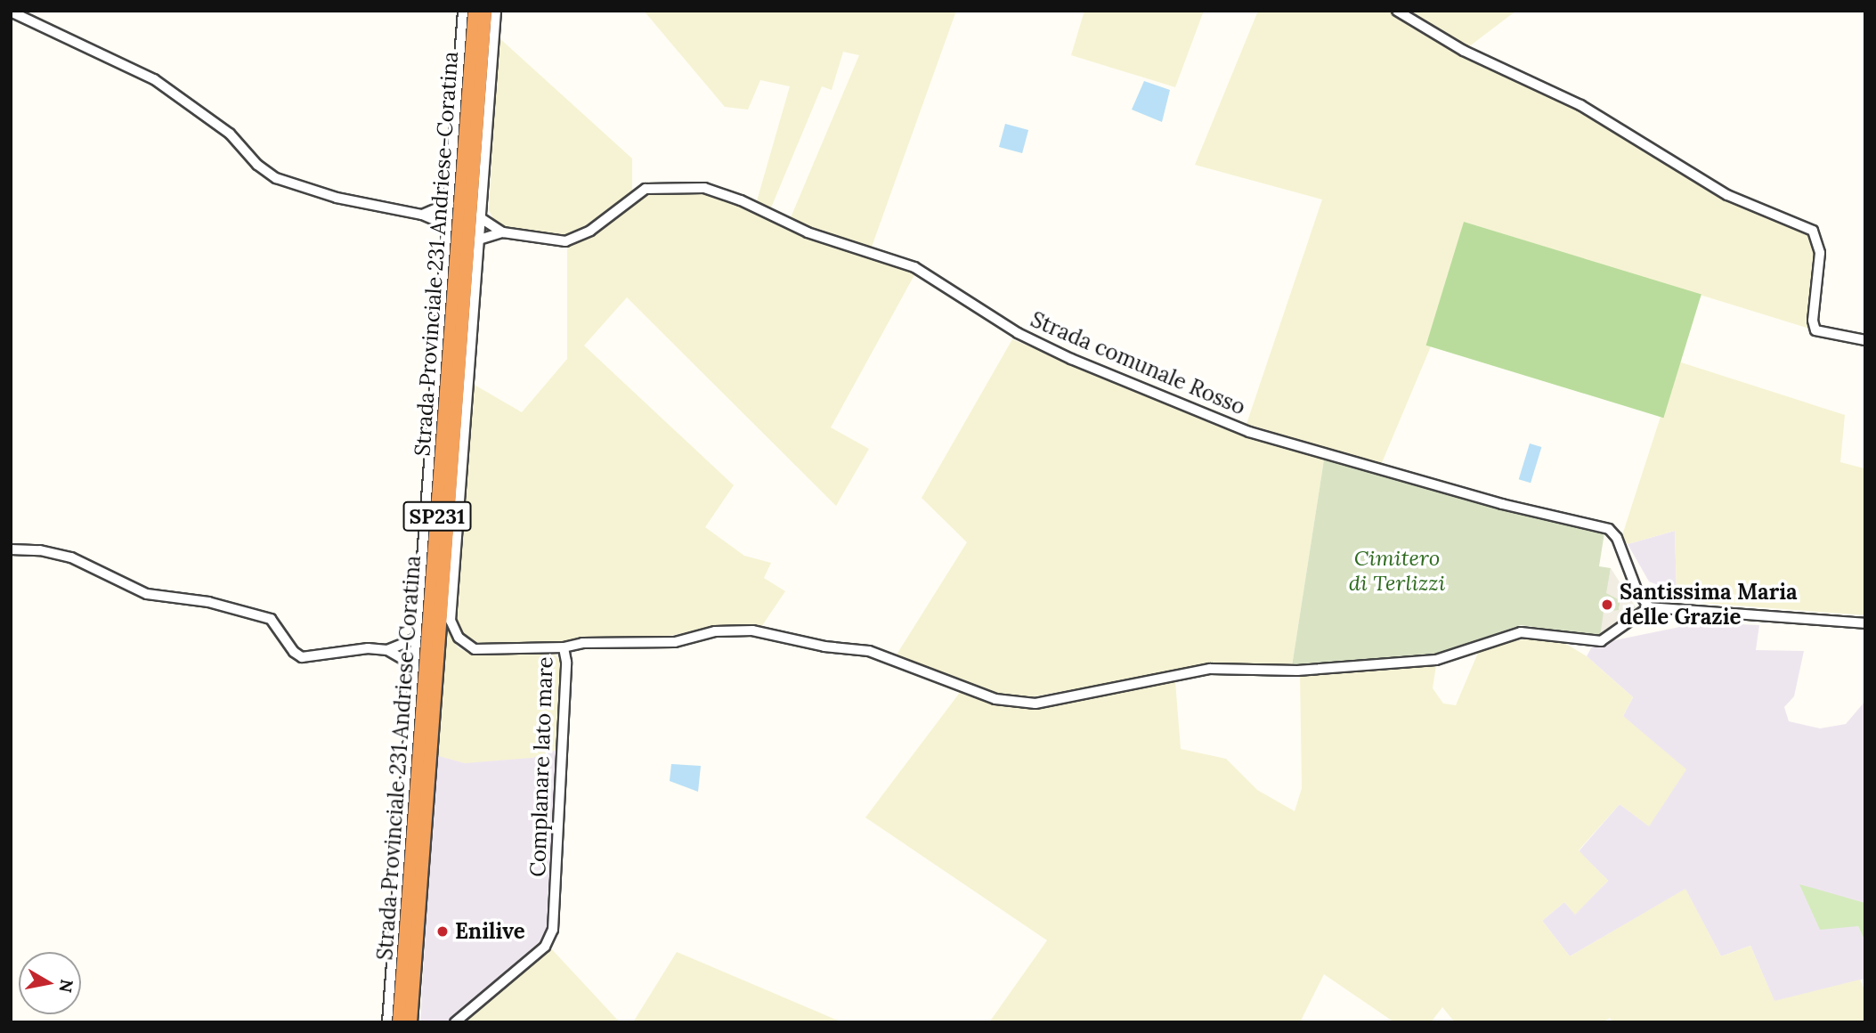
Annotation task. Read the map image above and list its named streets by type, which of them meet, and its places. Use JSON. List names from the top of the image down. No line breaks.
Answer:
{"streets":{"highway":["Strada Provinciale 231 Andriese-Coratina","SP231"],"street":["Strada comunale Rosso","Complanare lato mare"]},"crossings":[["Strada comunale Rosso","Complanare lato mare"]],"parks":["Cimitero di Terlizzi"],"places":["Santissima Maria delle Grazie","Enilive"],"north":"right"}
